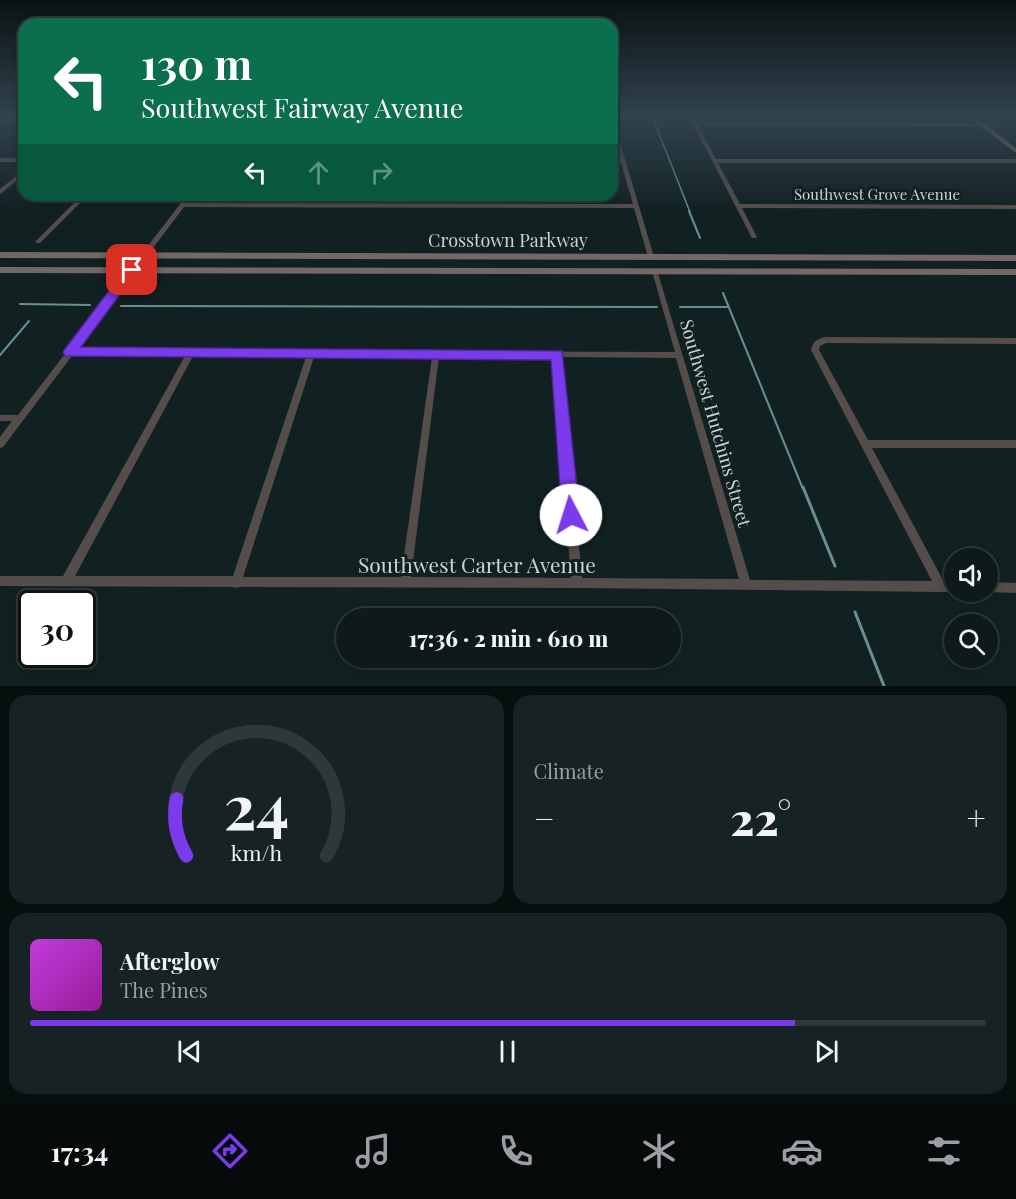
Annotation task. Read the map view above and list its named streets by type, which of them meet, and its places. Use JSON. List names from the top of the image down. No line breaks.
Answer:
{"streets":{"main road":["Crosstown Parkway"],"street":["Southwest Grove Avenue","Southwest Hutchins Street","Southwest Carter Avenue"]},"crossings":[["Crosstown Parkway","Southwest Hutchins Street"],["Southwest Hutchins Street","Southwest Carter Avenue"]],"page":{"turn":["130 m","Southwest Fairway Avenue"],"limit":"30","trip":"17:36 · 2 min · 610 m","tile":"Climate","heat":["−","22°","+"],"song":["Afterglow","The Pines"],"tabs":"17:34","gauge":["24","km/h"]}}
